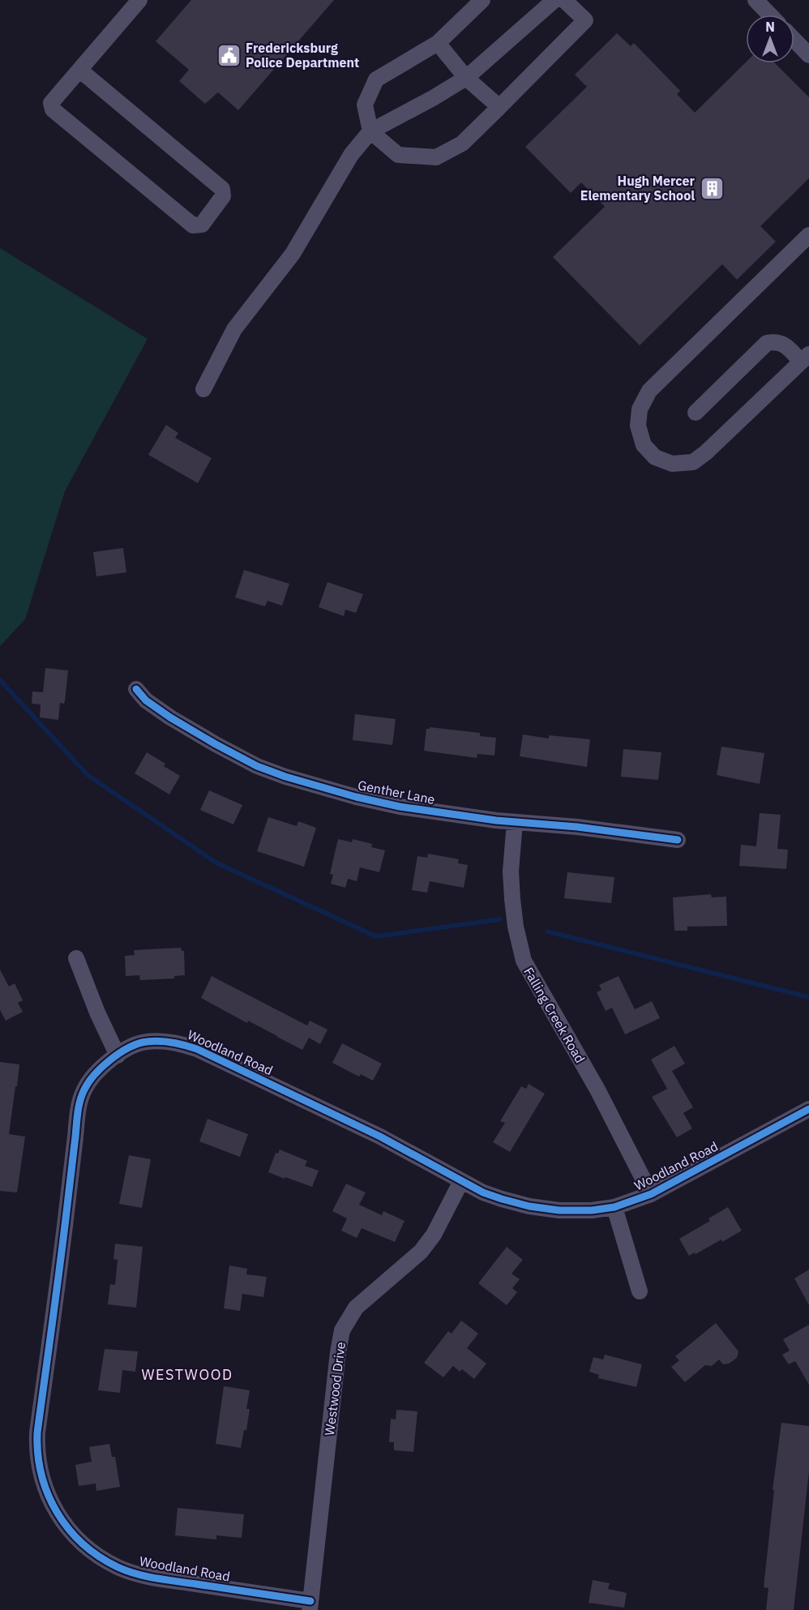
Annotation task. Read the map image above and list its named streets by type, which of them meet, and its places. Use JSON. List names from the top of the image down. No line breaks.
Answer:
{"streets":{"street":["Genther Lane","Falling Creek Road","Woodland Road","Westwood Drive"]},"crossings":[["Genther Lane","Falling Creek Road"],["Falling Creek Road","Woodland Road"],["Woodland Road","Westwood Drive"]],"districts":["WESTWOOD"],"places":{"public building":["Fredericksburg Police Department"],"building":["Hugh Mercer Elementary School"]},"north":"top"}
